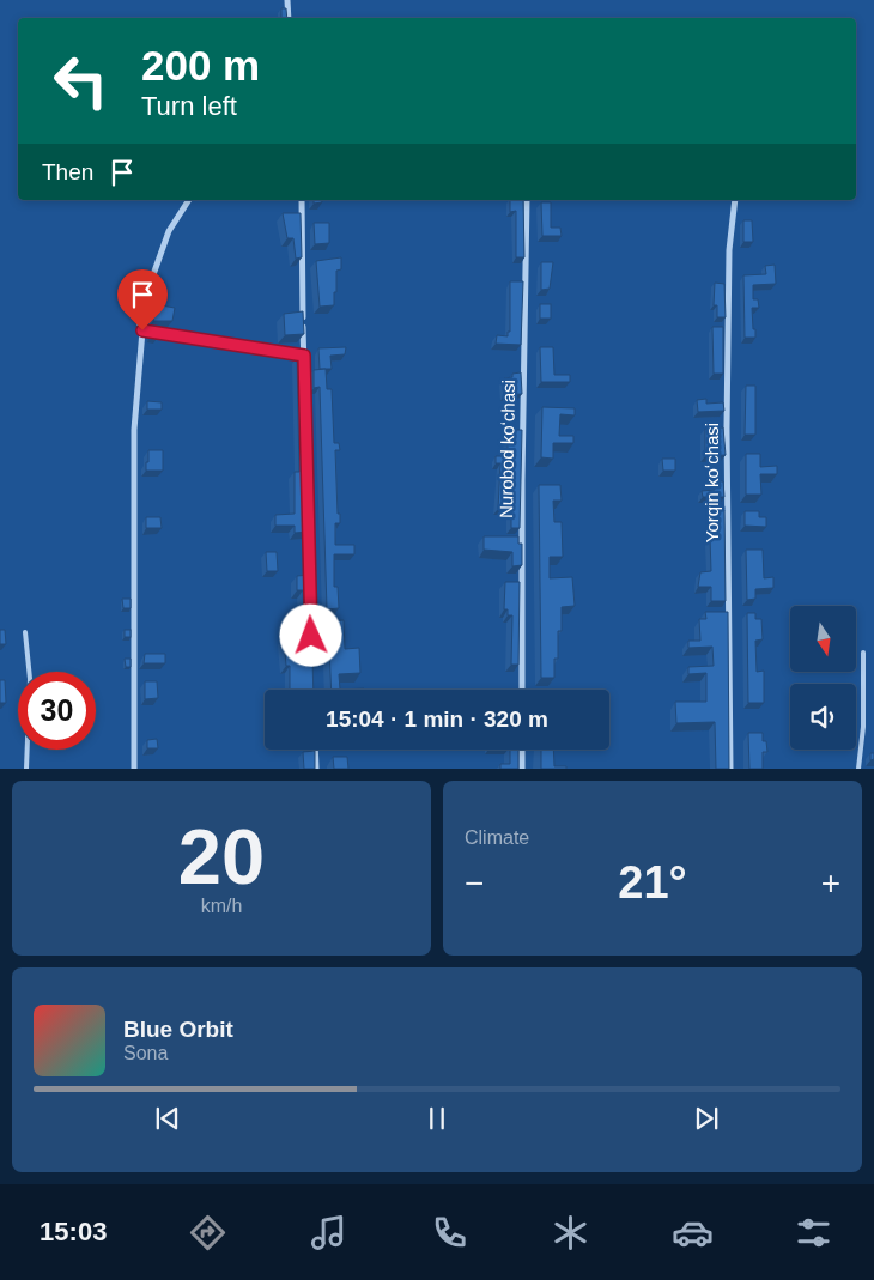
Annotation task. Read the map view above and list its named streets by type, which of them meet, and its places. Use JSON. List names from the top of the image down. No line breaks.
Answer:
{"streets":{"street":["Nurobod koʻchasi","Yorqin koʻchasi"]},"north":"bottom","page":{"turn":["200 m","Turn left"],"then":"Then","limit":"30","trip":"15:04 · 1 min · 320 m","tile":[["20","km/h"],"Climate"],"heat":["−","21°","+"],"song":["Blue Orbit","Sona"],"tabs":"15:03"}}
